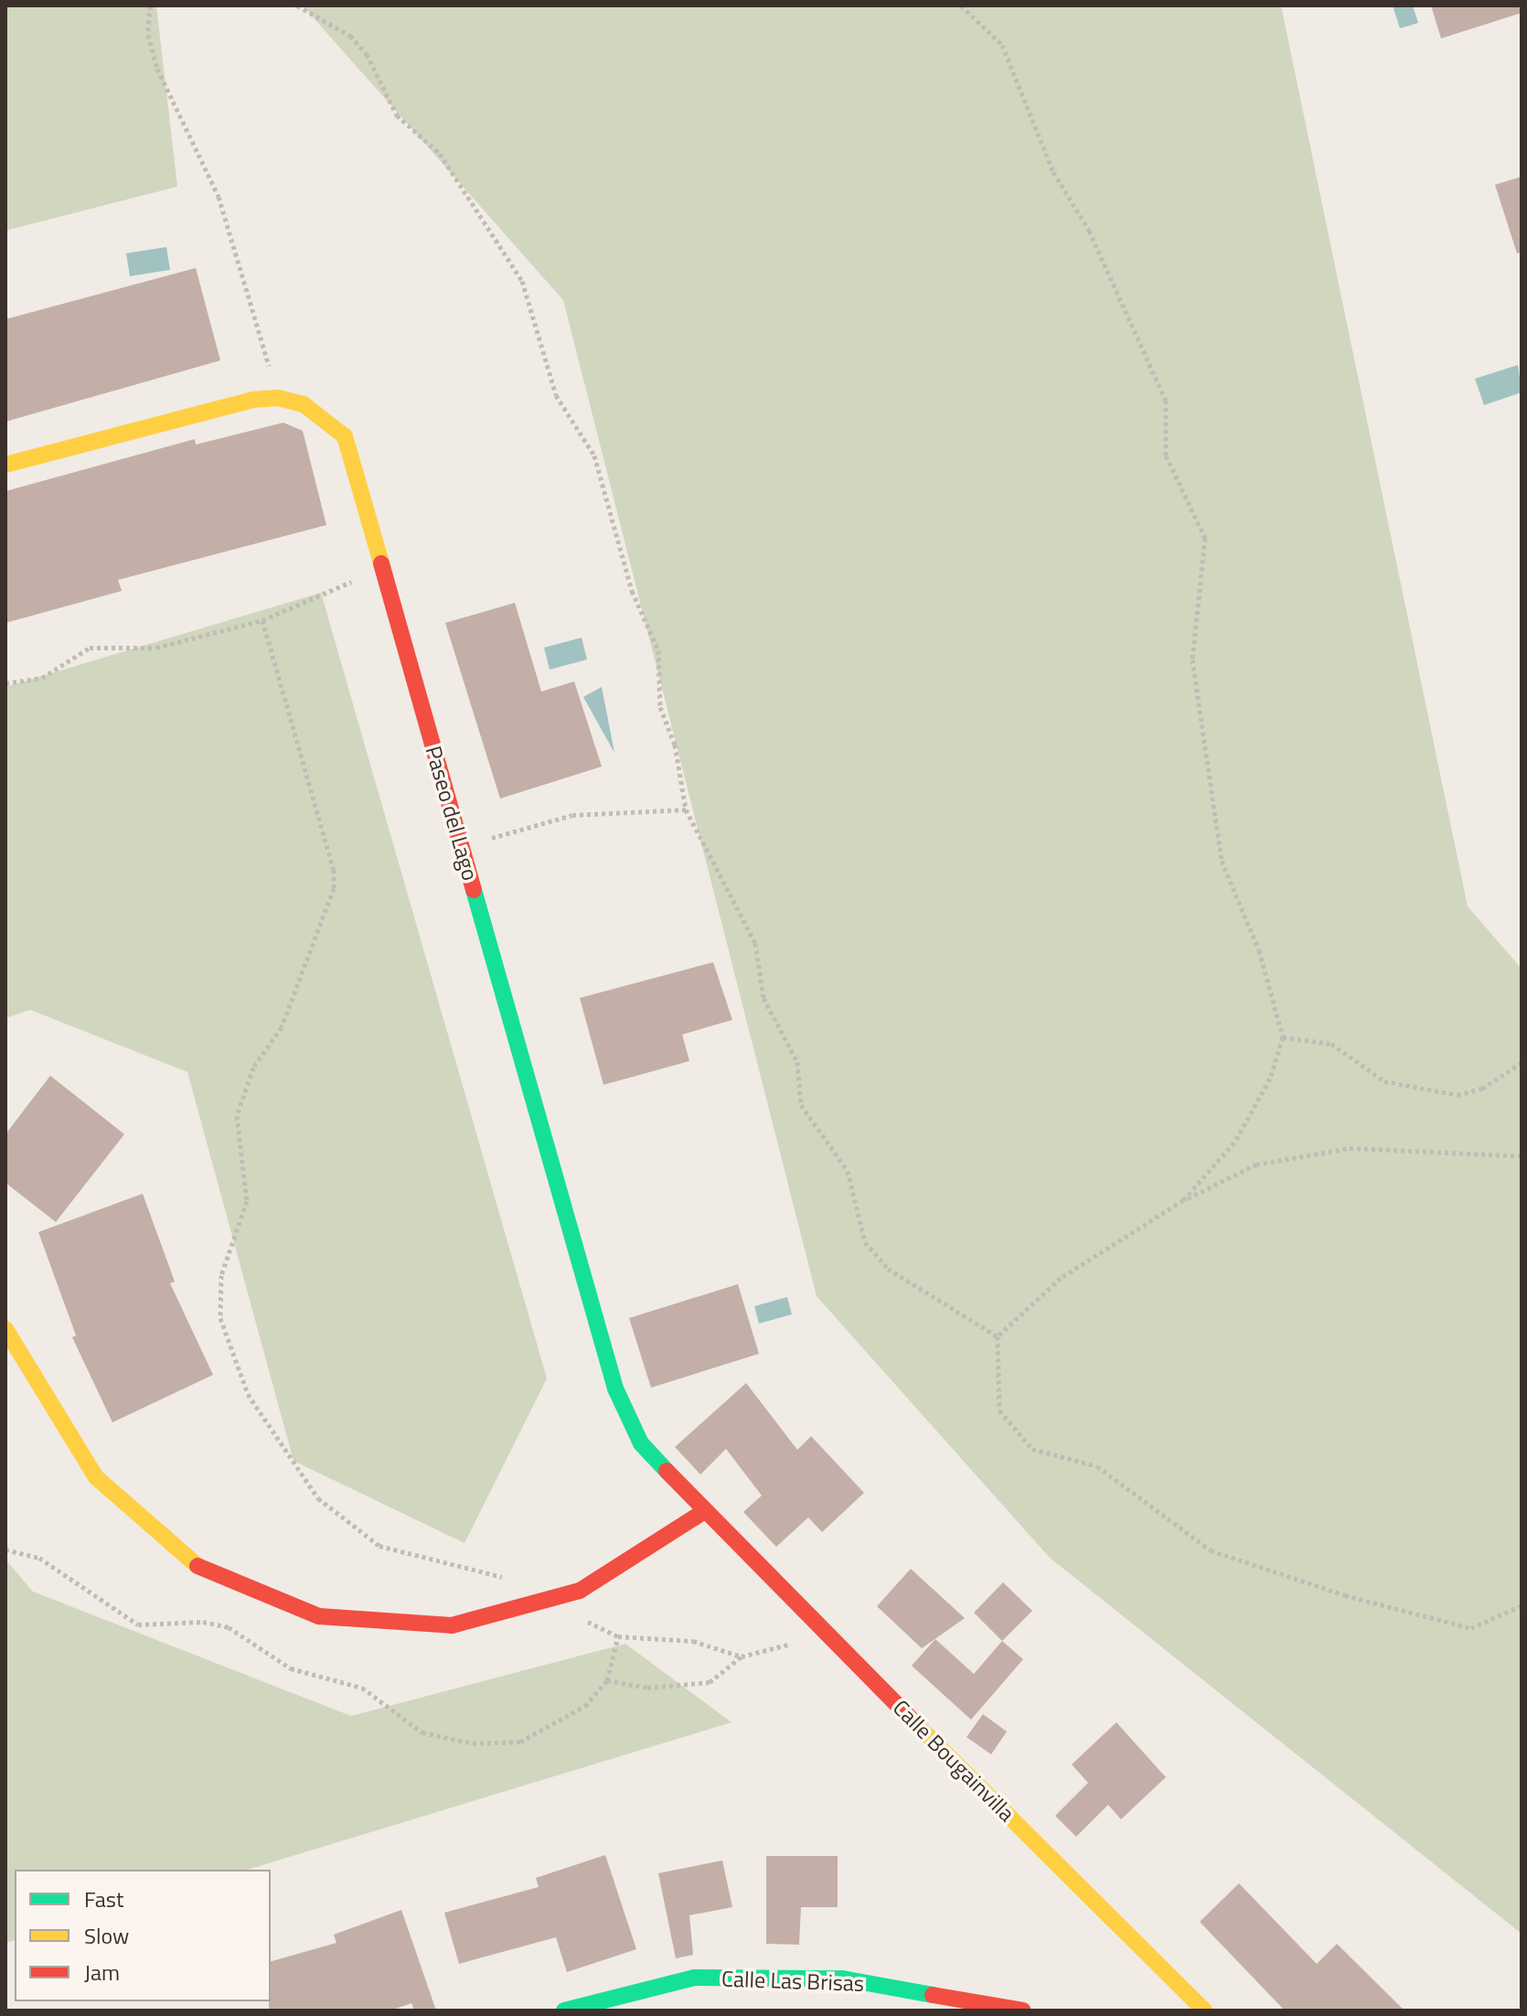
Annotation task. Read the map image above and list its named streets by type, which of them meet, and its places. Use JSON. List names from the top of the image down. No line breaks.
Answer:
{"streets":{"street":["Paseo del Lago","Calle Bougainvilla","Calle Las Brisas"]},"crossings":[["Paseo del Lago","Calle Bougainvilla"]],"legend":["Fast","Slow","Jam"]}
